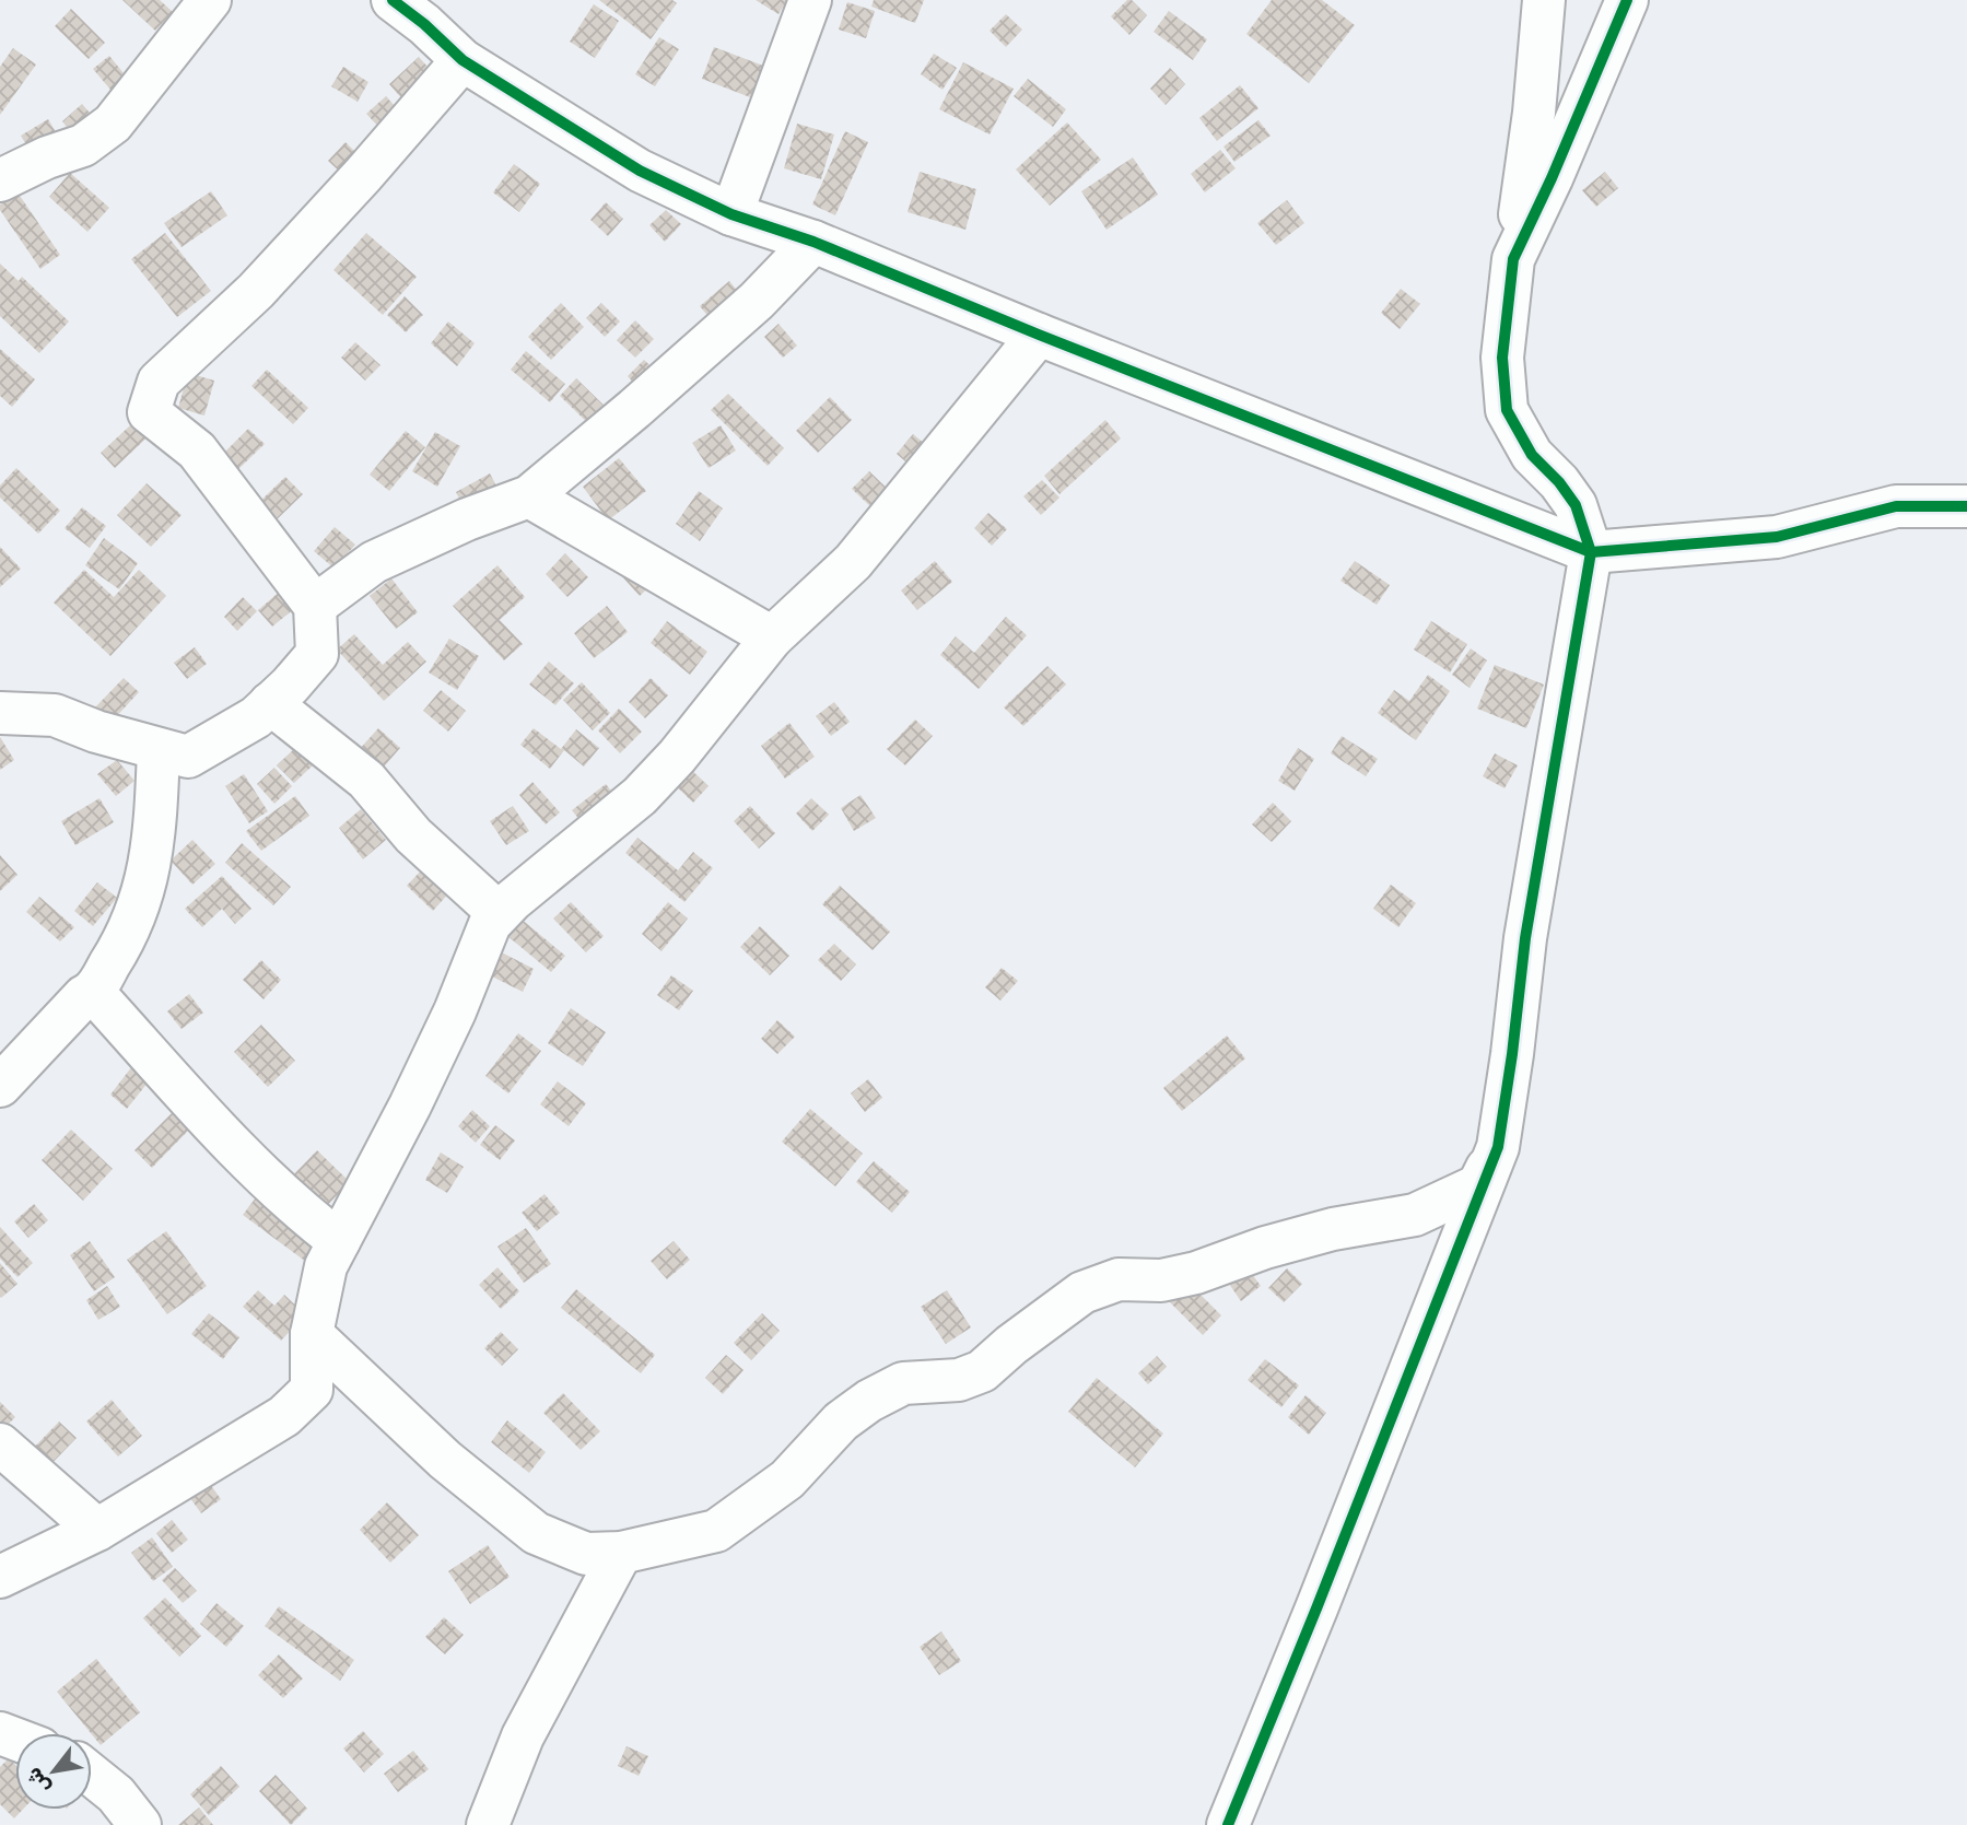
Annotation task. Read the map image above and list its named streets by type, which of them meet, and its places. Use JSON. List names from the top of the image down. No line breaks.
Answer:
{"north":"bottom left"}
